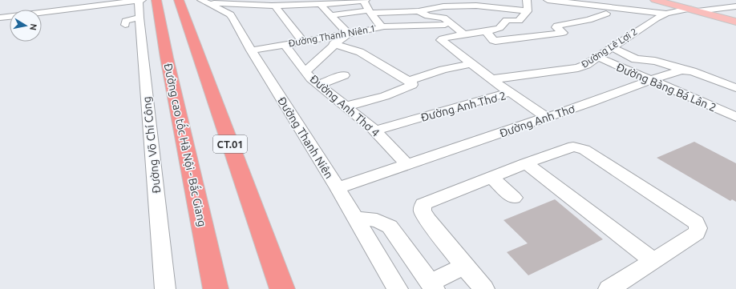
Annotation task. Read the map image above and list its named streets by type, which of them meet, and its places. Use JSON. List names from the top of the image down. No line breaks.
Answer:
{"streets":{"highway":["CT.01","Đường cao tốc Hà Nội - Bắc Giang"],"street":["Đường Thanh Niên 1","Đường Lê Lợi 2","Đường Bàng Bá Lân 2","Đường Anh Thơ 4","Đường Anh Thơ 2","Đường Anh Thơ","Đường Thanh Niên","Đường Võ Chí Công"]},"crossings":[["Đường Thanh Niên 1","Đường Anh Thơ 4"],["Đường Thanh Niên 1","Đường Thanh Niên"],["Đường Lê Lợi 2","Đường Bàng Bá Lân 2"],["Đường Bàng Bá Lân 2","Đường Anh Thơ"],["Đường Anh Thơ 4","Đường Anh Thơ 2"],["Đường Anh Thơ 4","Đường Anh Thơ"],["Đường Anh Thơ 2","Đường Anh Thơ"],["Đường Anh Thơ","Đường Thanh Niên"]],"north":"right"}
